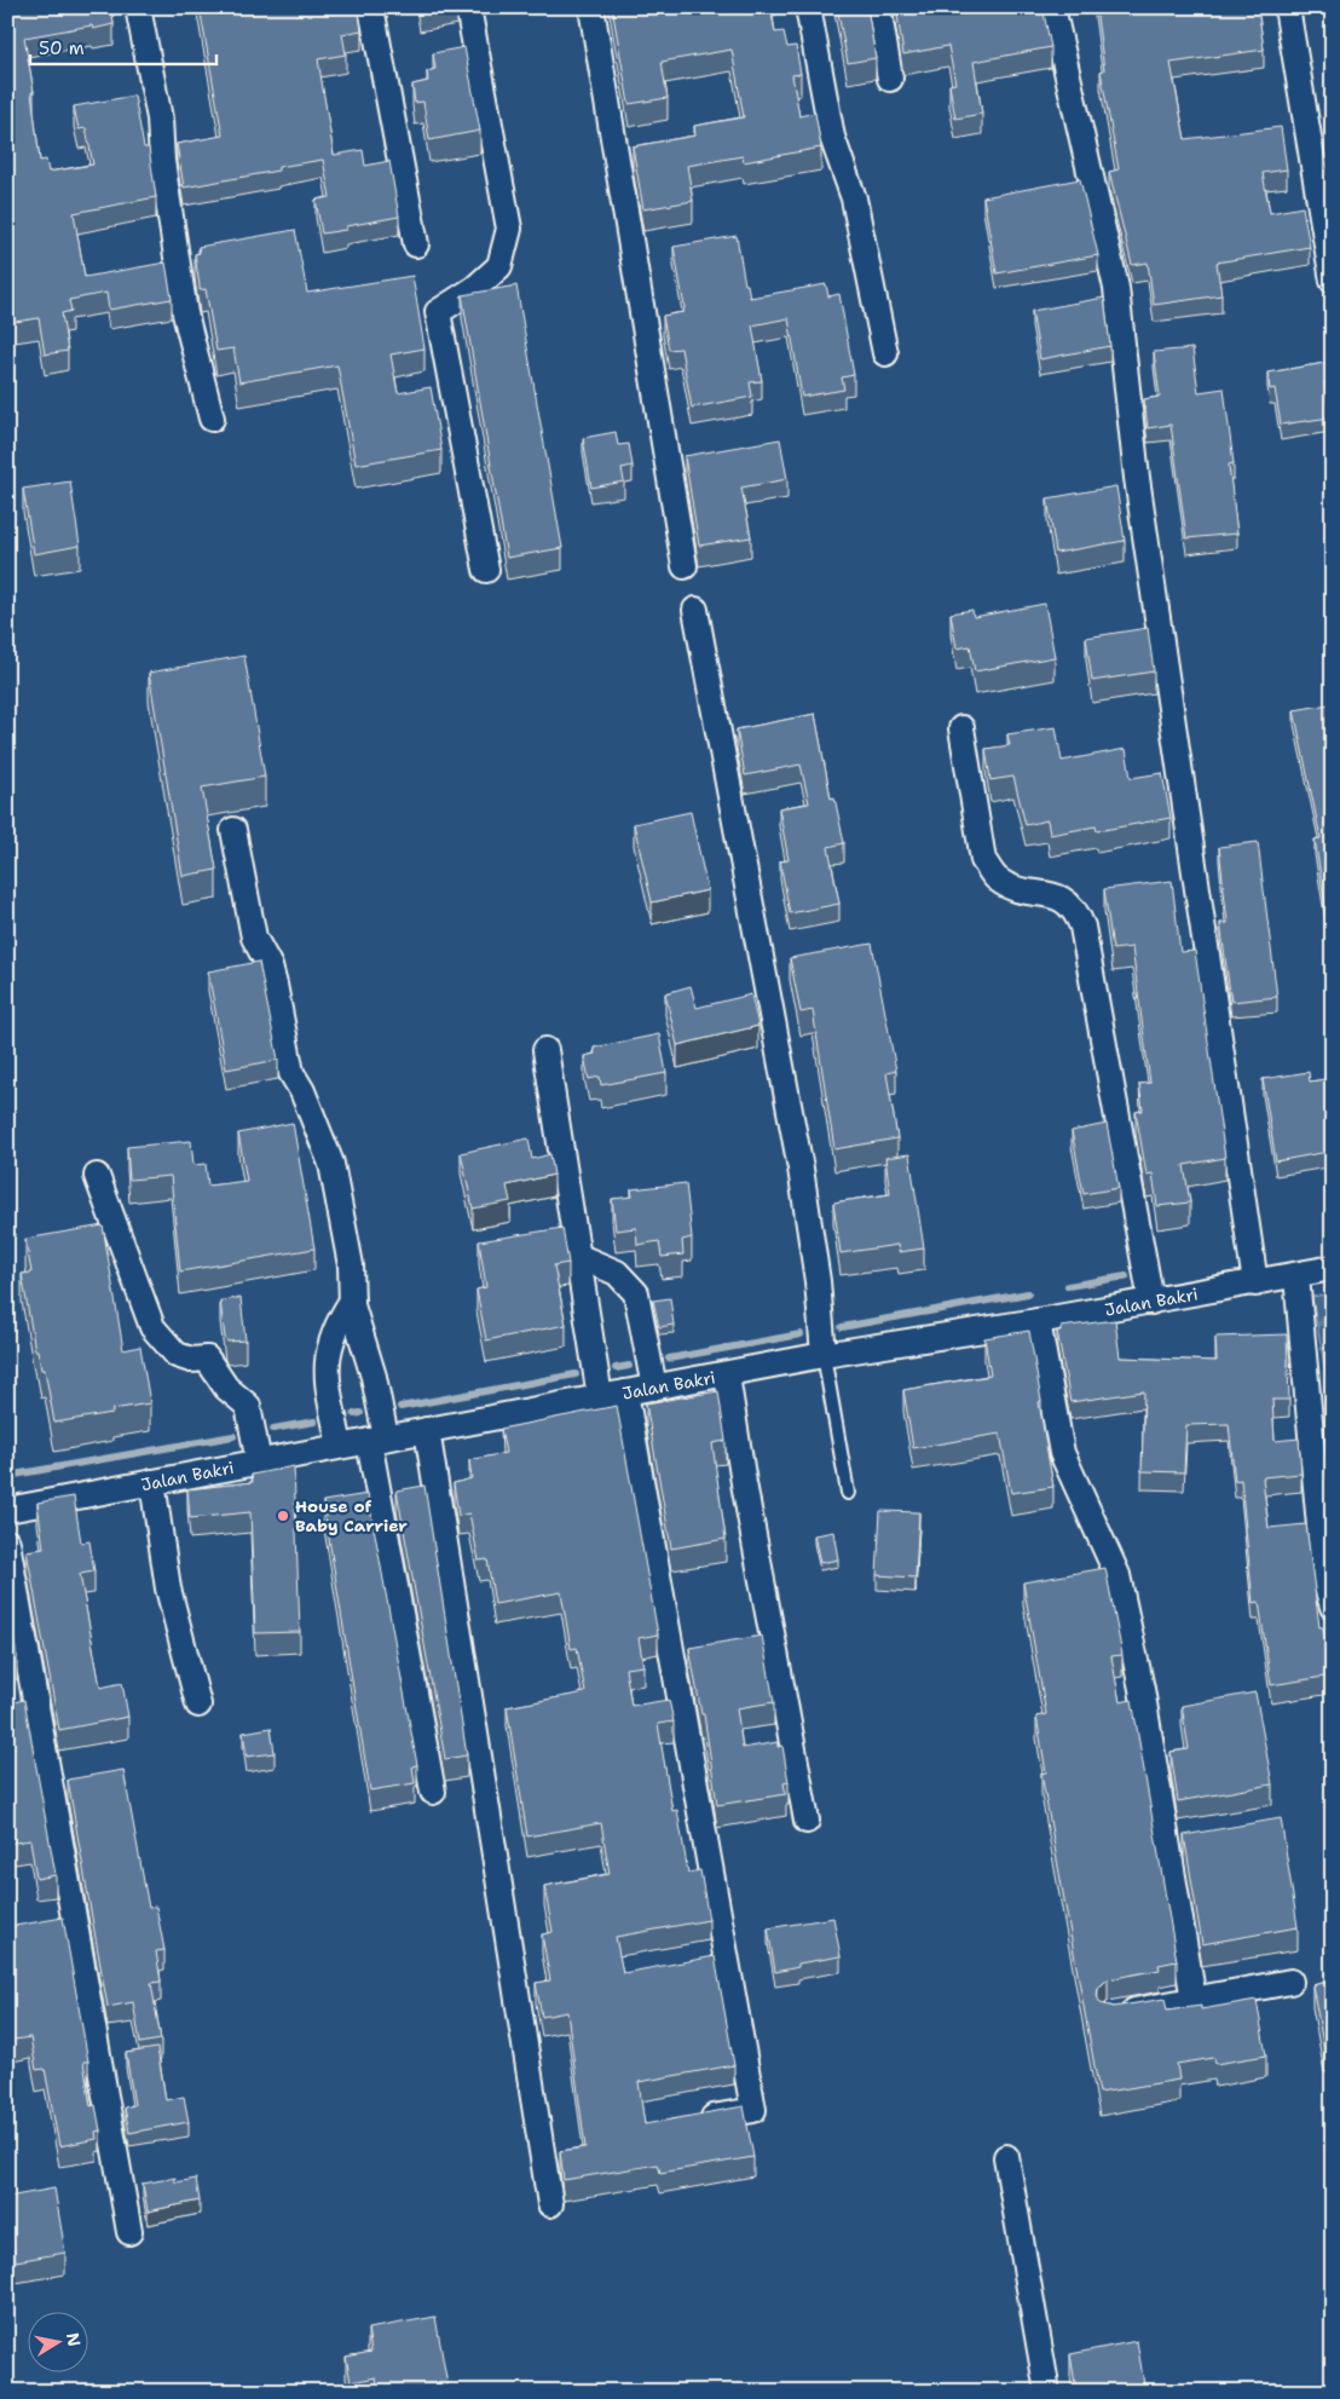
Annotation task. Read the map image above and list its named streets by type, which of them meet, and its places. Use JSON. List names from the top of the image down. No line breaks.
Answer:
{"streets":{"street":["Jalan Bakri"]},"places":["House of Baby Carrier"],"scale_bar":"50 m","north":"right"}
